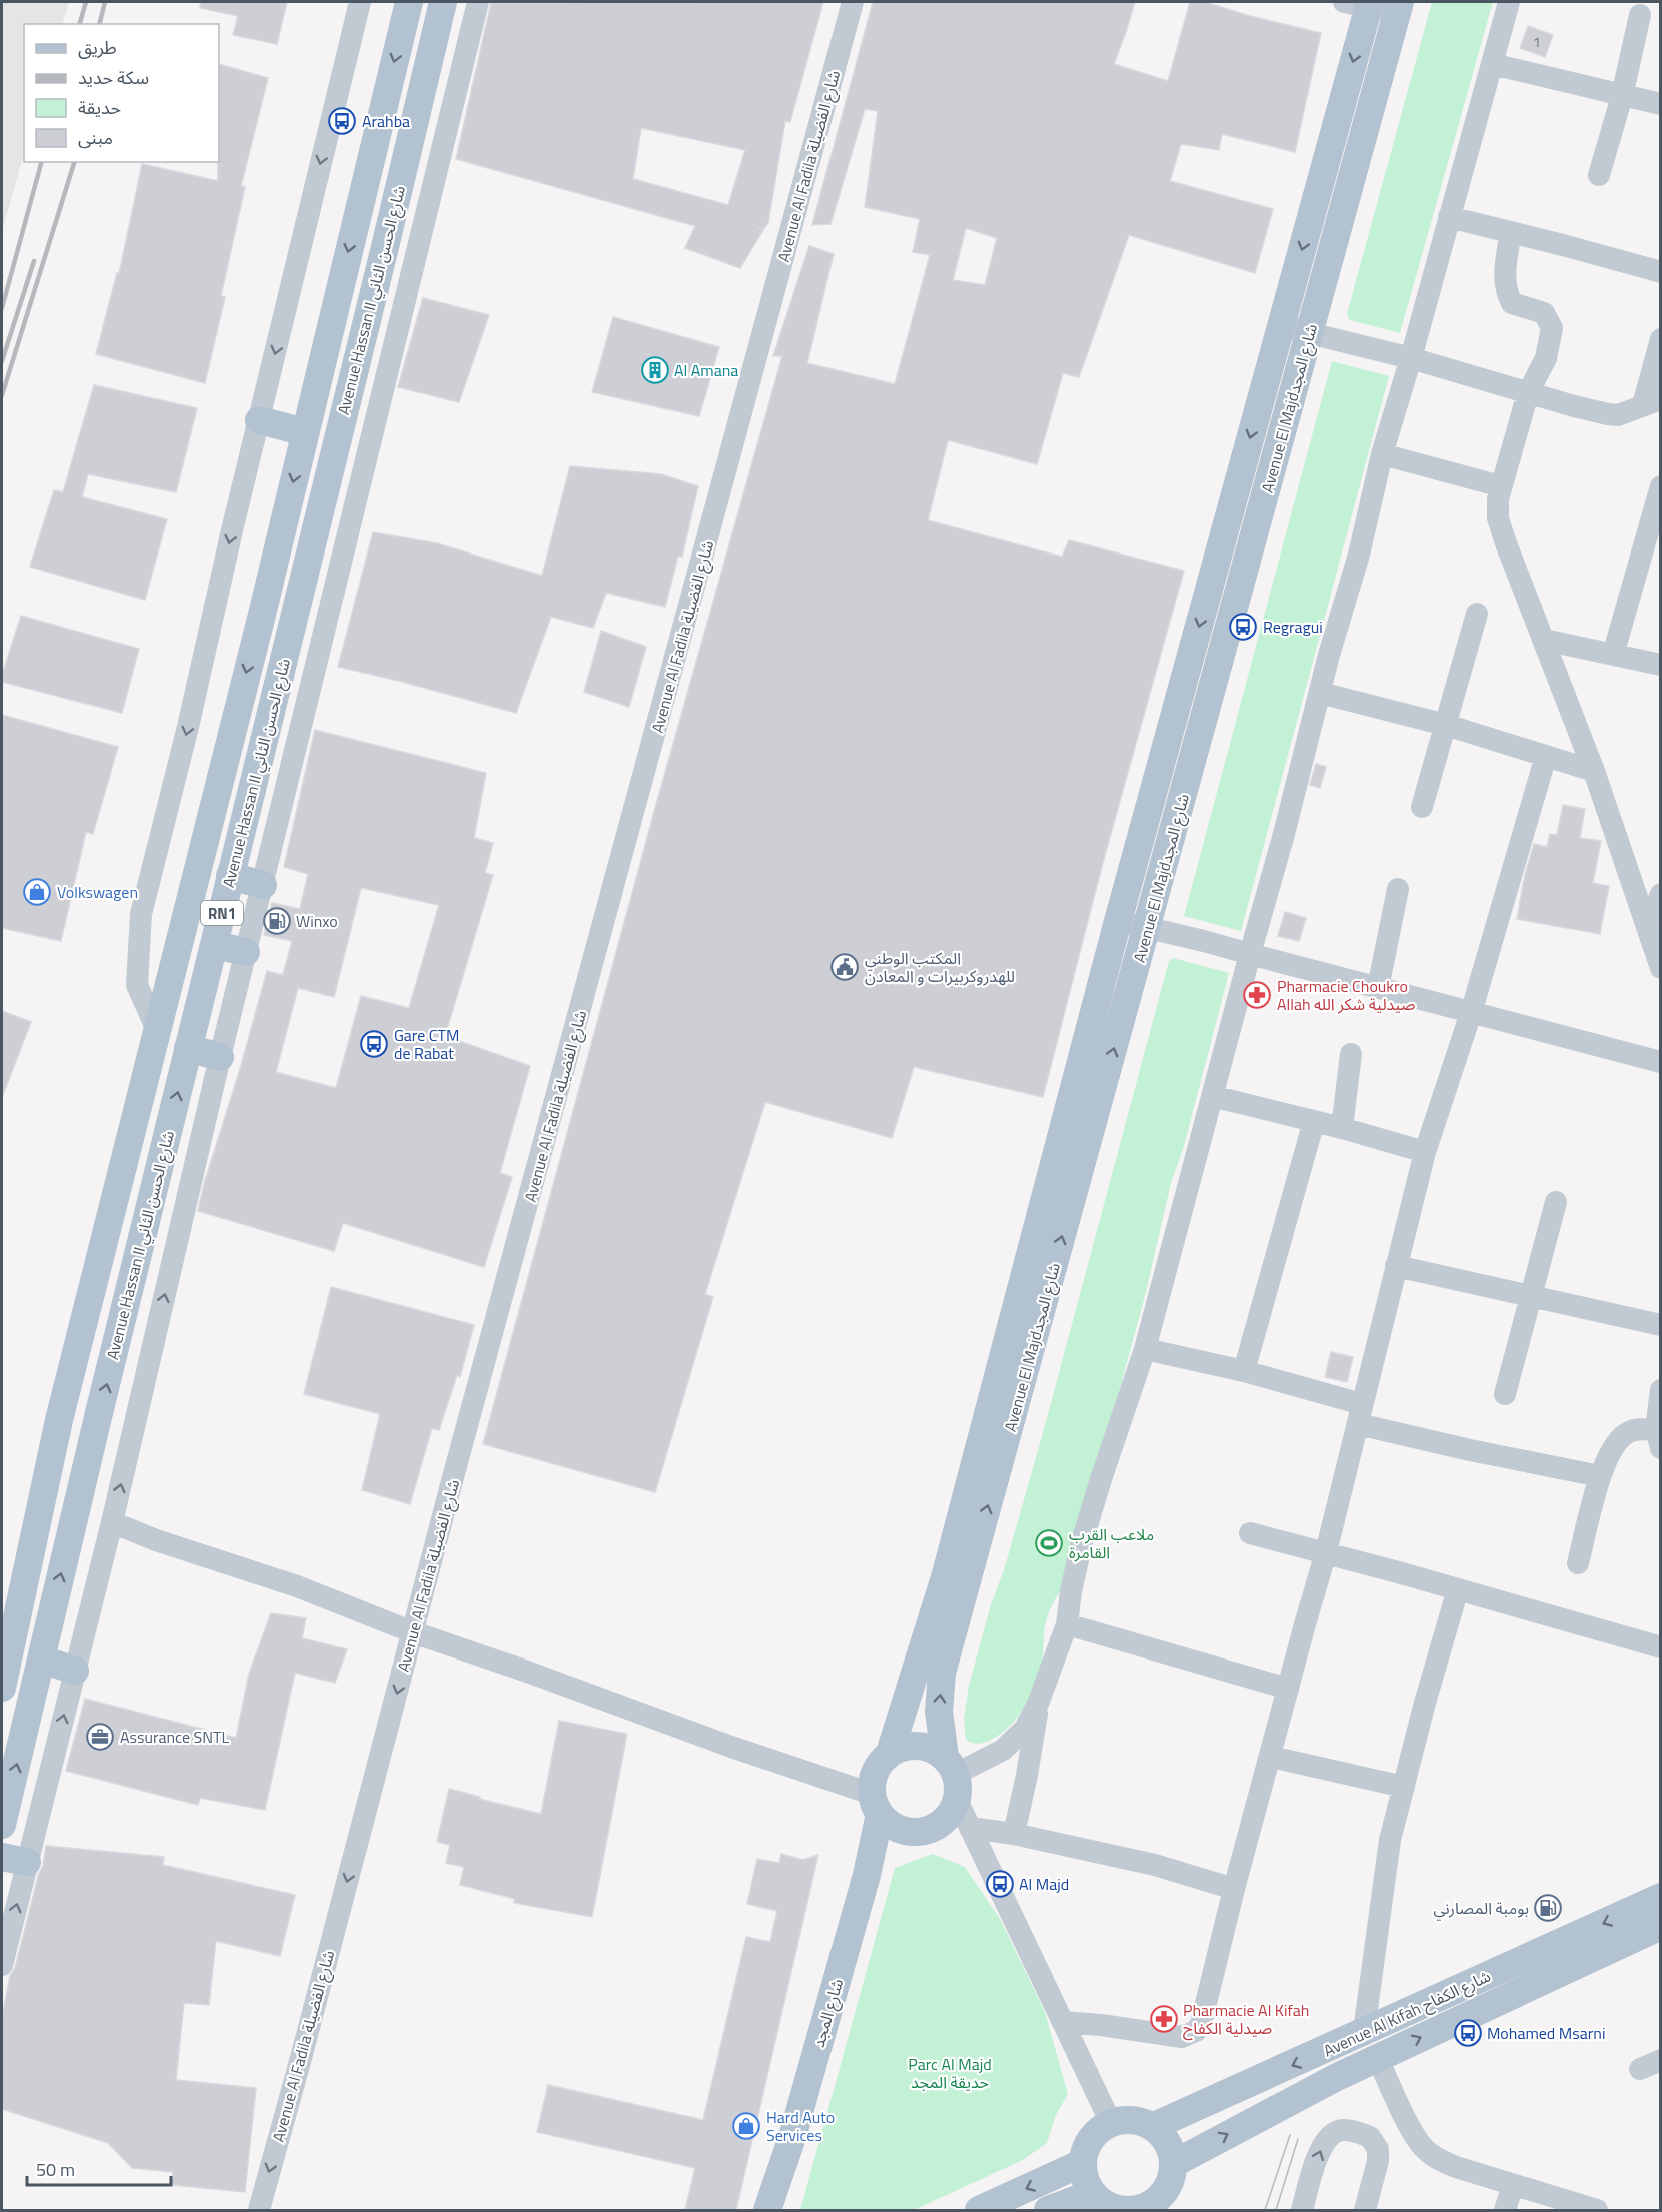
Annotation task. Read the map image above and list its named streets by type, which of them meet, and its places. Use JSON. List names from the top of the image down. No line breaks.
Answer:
{"streets":{"main road":["Avenue Hassan II شارع الحسن الثاني","Avenue El Majdشارع المجد","RN1","شارع المجد","Avenue Al Kifah شارع الكفاح"],"street":["Avenue Al Fadila شارع الفضيلة"]},"crossings":[["Avenue El Majdشارع المجد","شارع المجد"]],"parks":["Parc Al Majd حديقة المجد"],"places":{"bus stop":["Arahba","Regragui","Gare CTM de Rabat","Al Majd","Mohamed Msarni"],"building":["Al Amana"],"shop":["Volkswagen","Hard Auto Services"],"fuel station":["Winxo","بومبة المصارني"],"public building":["المكتب الوطني للهدروكربيرات و المعادن"],"pharmacy":["Pharmacie Choukro Allah صيدلية شكر الله","Pharmacie Al Kifah صيدلية الكفاح"],"sports":["ملاعب القرب القامرة"],"office":["Assurance SNTL"]},"house_numbers":["1"],"legend":["طريق","سكة حديد","حديقة","مبنى"],"scale_bar":"50 m"}
